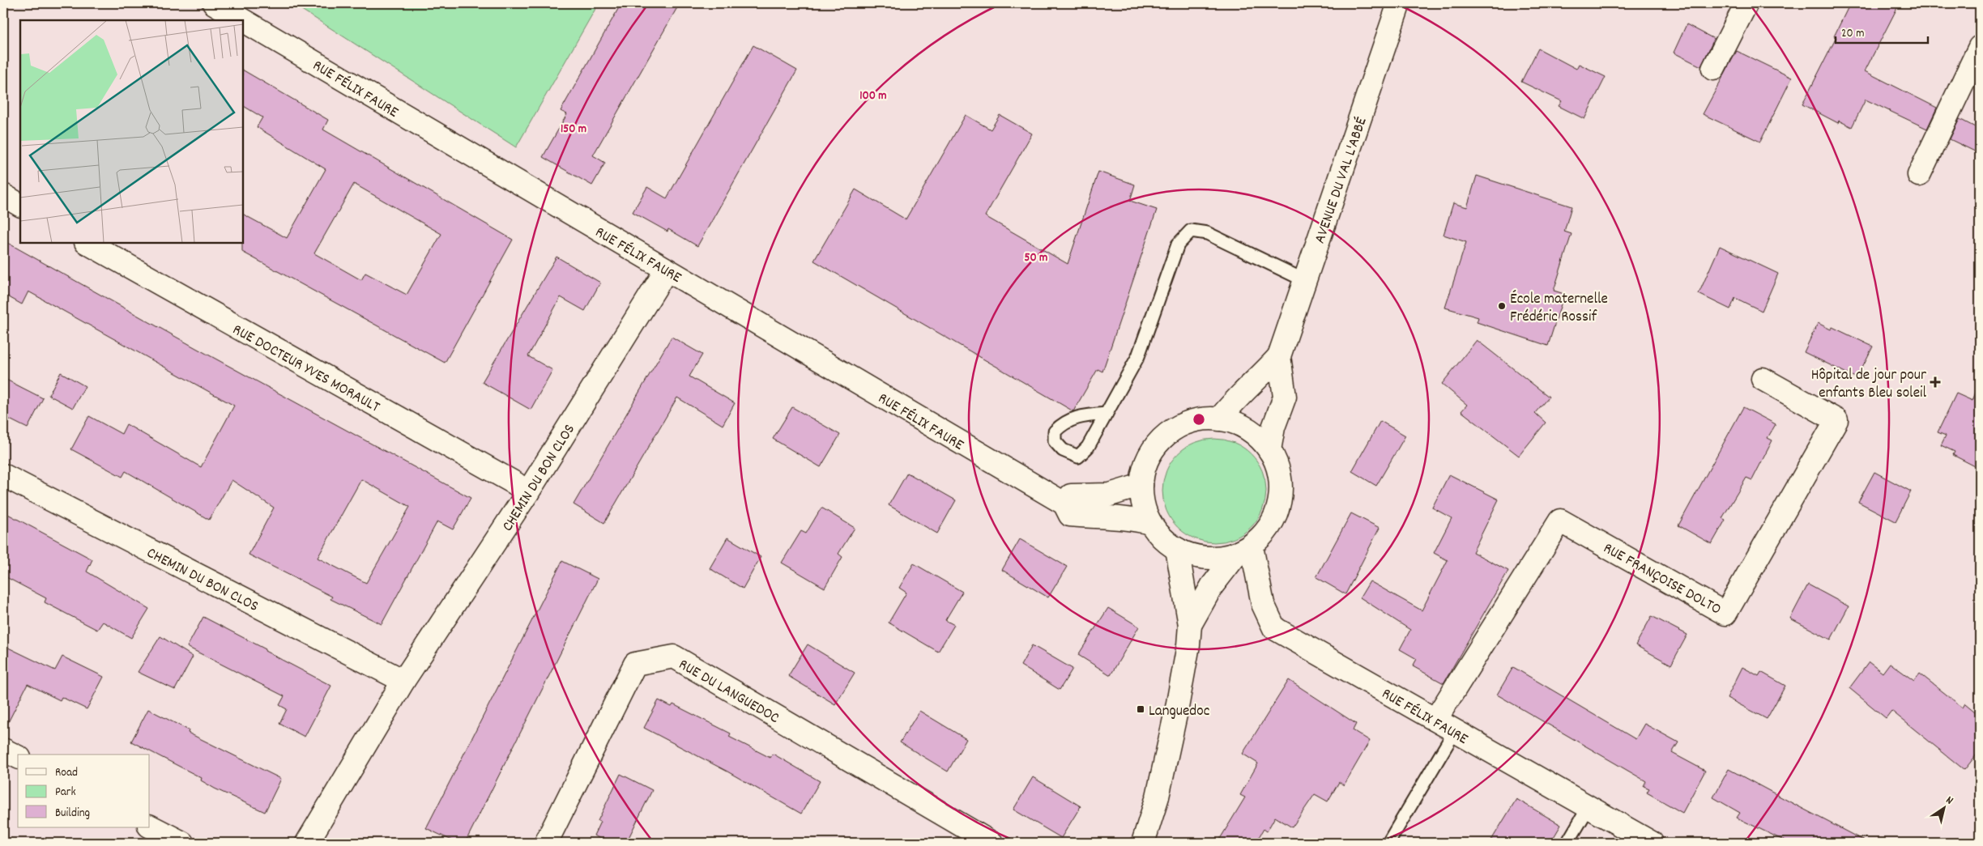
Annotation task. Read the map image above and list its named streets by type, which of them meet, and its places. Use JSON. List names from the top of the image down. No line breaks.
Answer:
{"streets":{"street":["RUE FÉLIX FAURE","AVENUE DU VAL L'ABBÉ","RUE DOCTEUR YVES MORAULT","CHEMIN DU BON CLOS","RUE FRANÇOISE DOLTO","RUE DU LANGUEDOC"]},"crossings":[["RUE FÉLIX FAURE","AVENUE DU VAL L'ABBÉ"],["RUE FÉLIX FAURE","CHEMIN DU BON CLOS"],["RUE FÉLIX FAURE","RUE FRANÇOISE DOLTO"],["RUE DOCTEUR YVES MORAULT","CHEMIN DU BON CLOS"]],"places":{"other":["École maternelle Frédéric Rossif"],"health":["Hôpital de jour pour enfants Bleu soleil"],"transit":["Languedoc"]},"legend":["Road","Park","Building"],"scale_bar":"20 m","north":"top right","rings":["100 m","150 m","50 m"]}
